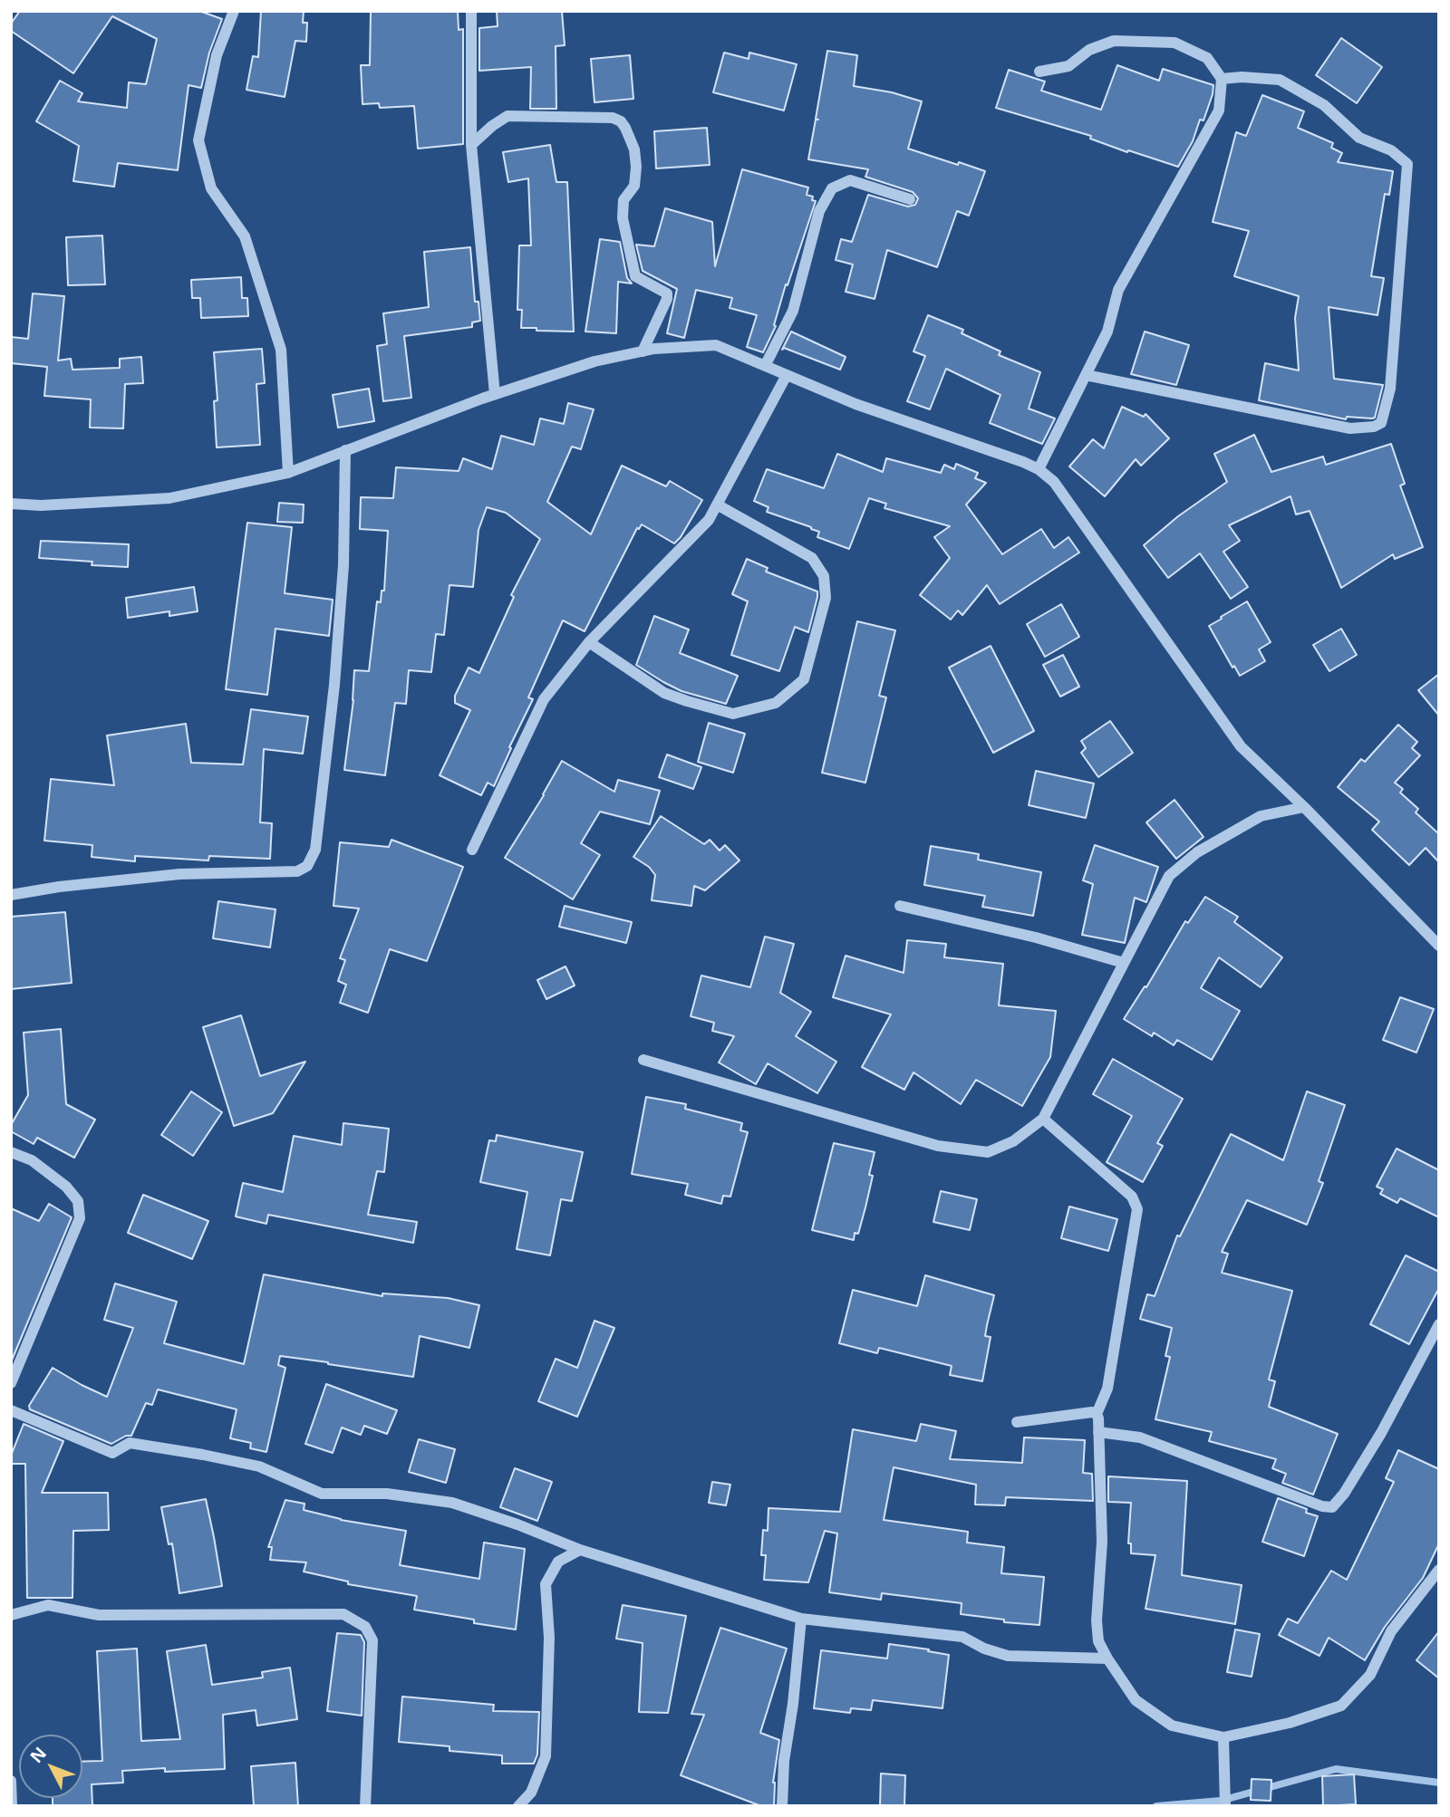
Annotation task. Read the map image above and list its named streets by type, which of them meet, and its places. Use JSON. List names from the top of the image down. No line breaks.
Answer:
{"north":"top left"}
